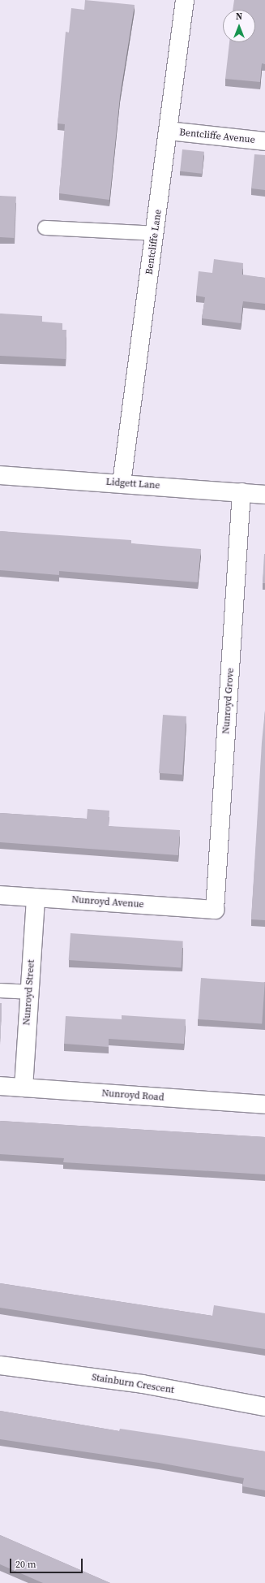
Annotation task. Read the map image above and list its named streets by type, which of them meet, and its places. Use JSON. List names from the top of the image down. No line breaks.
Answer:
{"streets":{"street":["Bentcliffe Avenue","Bentcliffe Lane","Lidgett Lane","Nunroyd Grove","Nunroyd Avenue","Nunroyd Street","Nunroyd Road","Stainburn Crescent"]},"crossings":[["Bentcliffe Avenue","Bentcliffe Lane"],["Bentcliffe Lane","Lidgett Lane"],["Lidgett Lane","Nunroyd Grove"],["Nunroyd Grove","Nunroyd Avenue"],["Nunroyd Avenue","Nunroyd Street"],["Nunroyd Street","Nunroyd Road"]],"scale_bar":"20 m","north":"top"}
